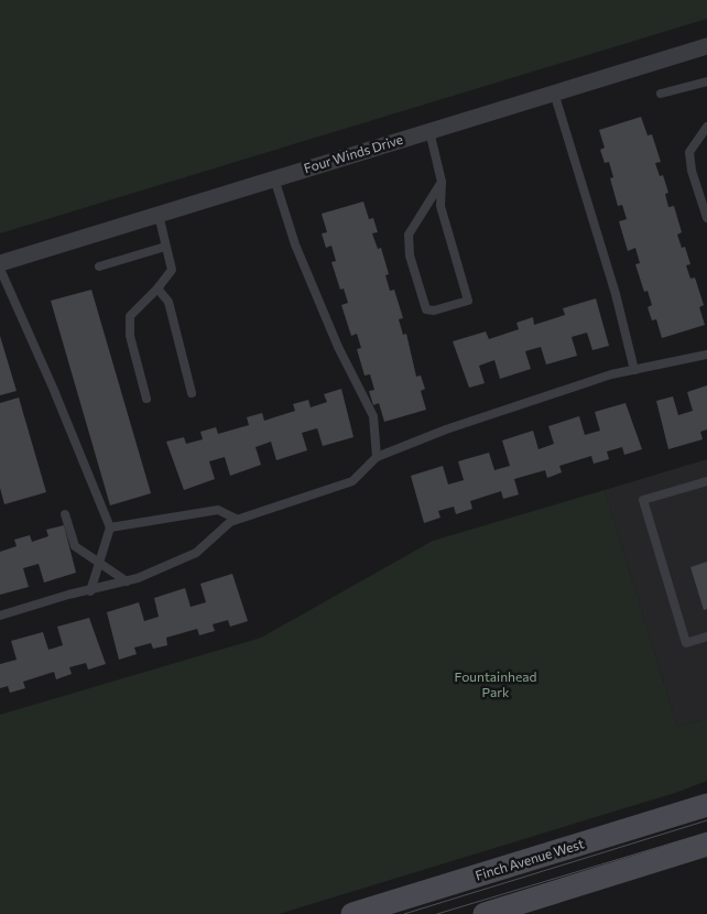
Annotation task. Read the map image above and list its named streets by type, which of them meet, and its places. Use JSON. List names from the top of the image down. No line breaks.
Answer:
{"streets":{"main road":["Finch Avenue West"],"street":["Four Winds Drive"]},"parks":["Fountainhead Park"]}
